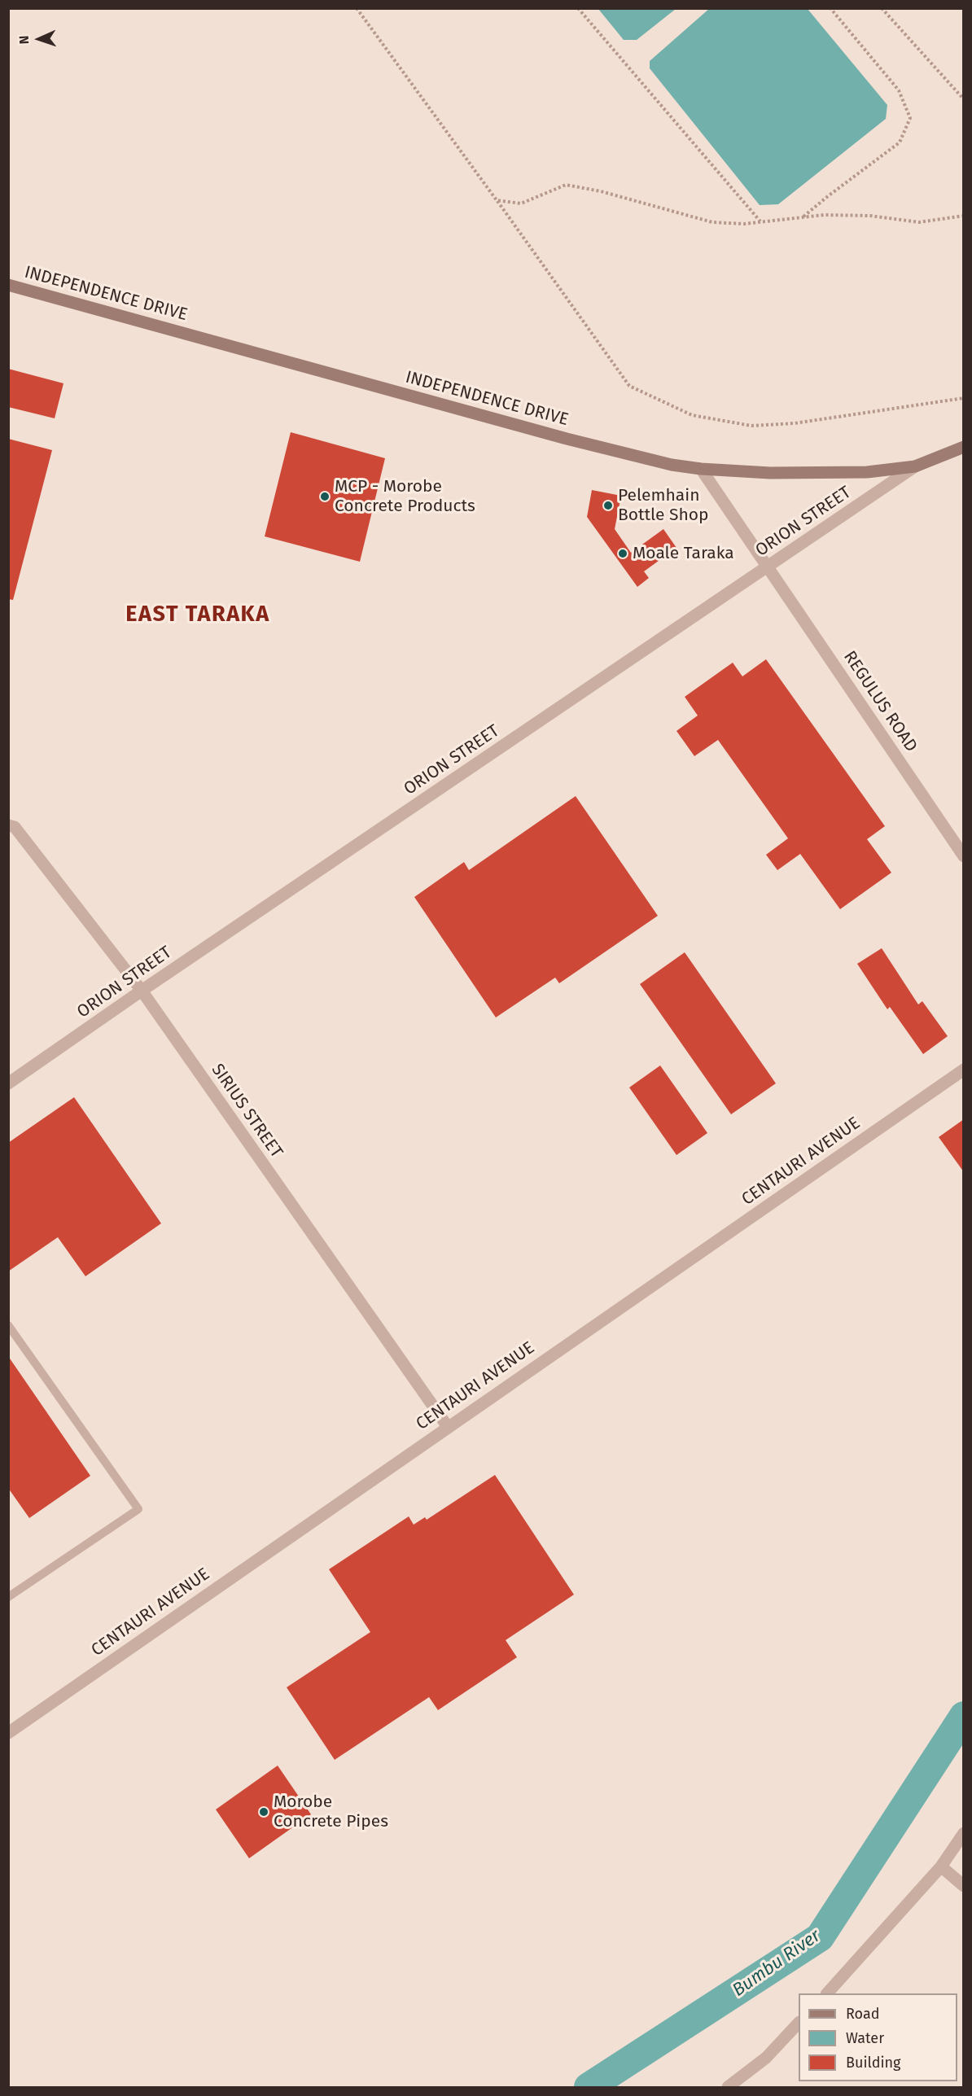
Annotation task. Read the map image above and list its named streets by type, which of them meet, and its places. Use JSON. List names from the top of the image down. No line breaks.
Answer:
{"streets":{"main road":["INDEPENDENCE DRIVE"],"street":["ORION STREET","REGULUS ROAD","SIRIUS STREET","CENTAURI AVENUE"]},"crossings":[["INDEPENDENCE DRIVE","ORION STREET"],["INDEPENDENCE DRIVE","REGULUS ROAD"],["ORION STREET","REGULUS ROAD"],["ORION STREET","SIRIUS STREET"],["SIRIUS STREET","CENTAURI AVENUE"]],"districts":["EAST TARAKA"],"water":["Bumbu River"],"places":["MCP - Morobe Concrete Products","Pelemhain Bottle Shop","Moale Taraka","Morobe Concrete Pipes"],"legend":["Road","Water","Building"],"north":"left"}
